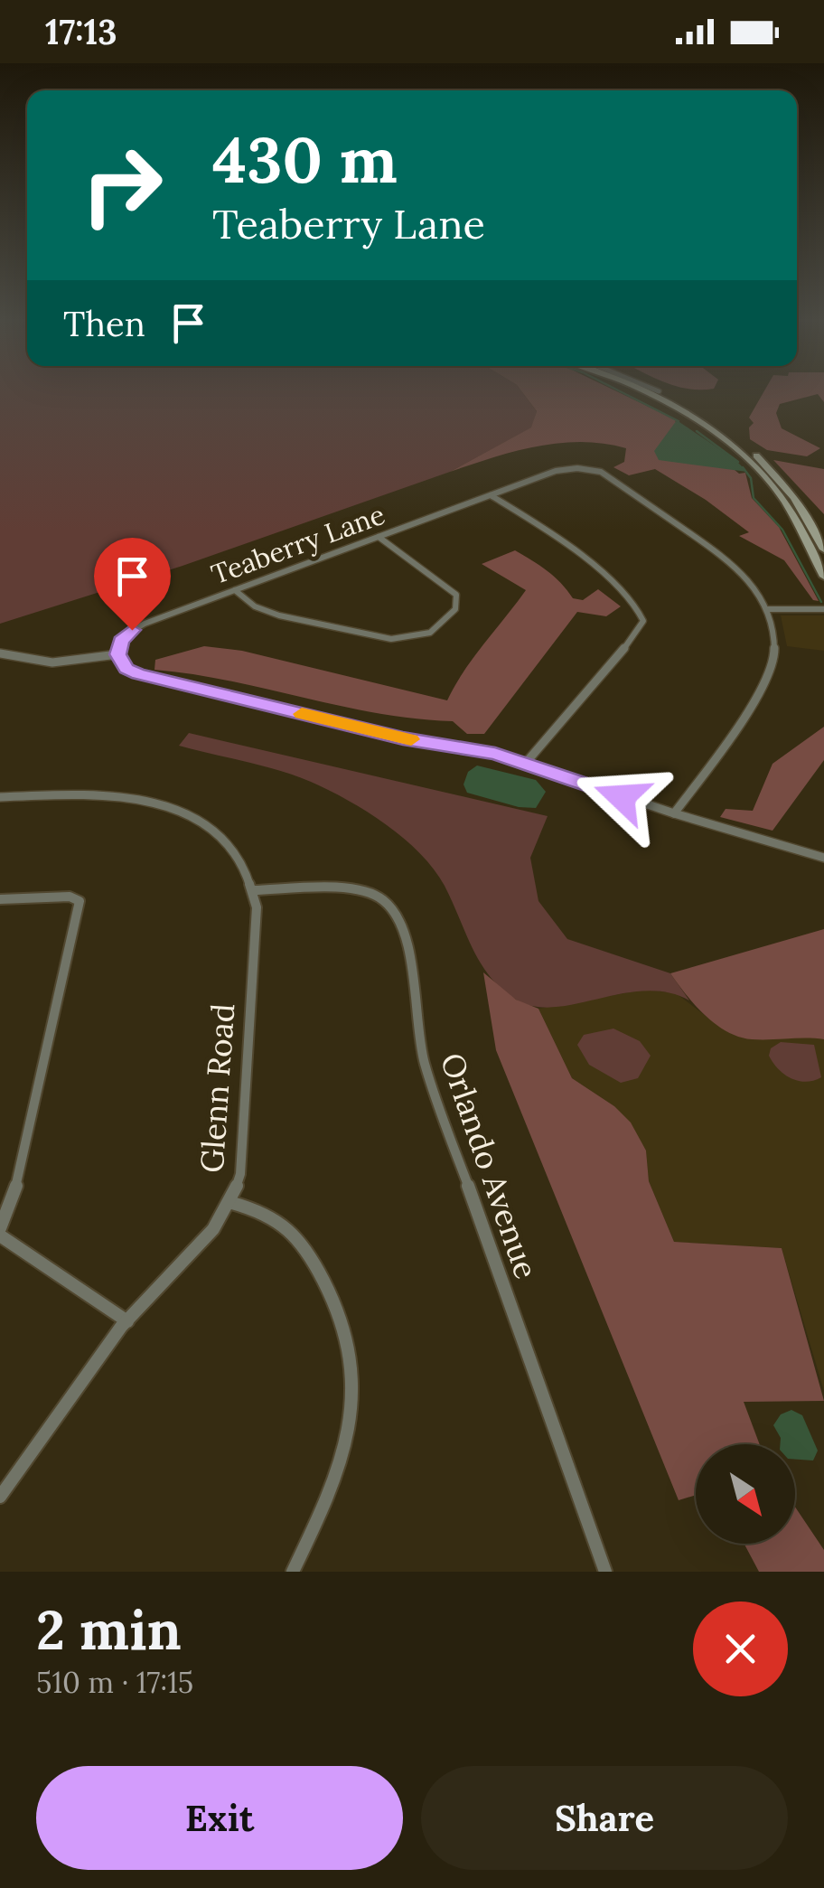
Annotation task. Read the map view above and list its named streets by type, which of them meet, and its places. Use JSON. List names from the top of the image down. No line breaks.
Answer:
{"streets":{"street":["Teaberry Lane","Glenn Road","Orlando Avenue"]},"crossings":[["Glenn Road","Orlando Avenue"]],"north":"bottom right","page":{"status":"17:13","turn":["430 m","Teaberry Lane"],"then":"Then","heading":["2 min","510 m · 17:15"],"buttons":["Exit","Share"]}}
